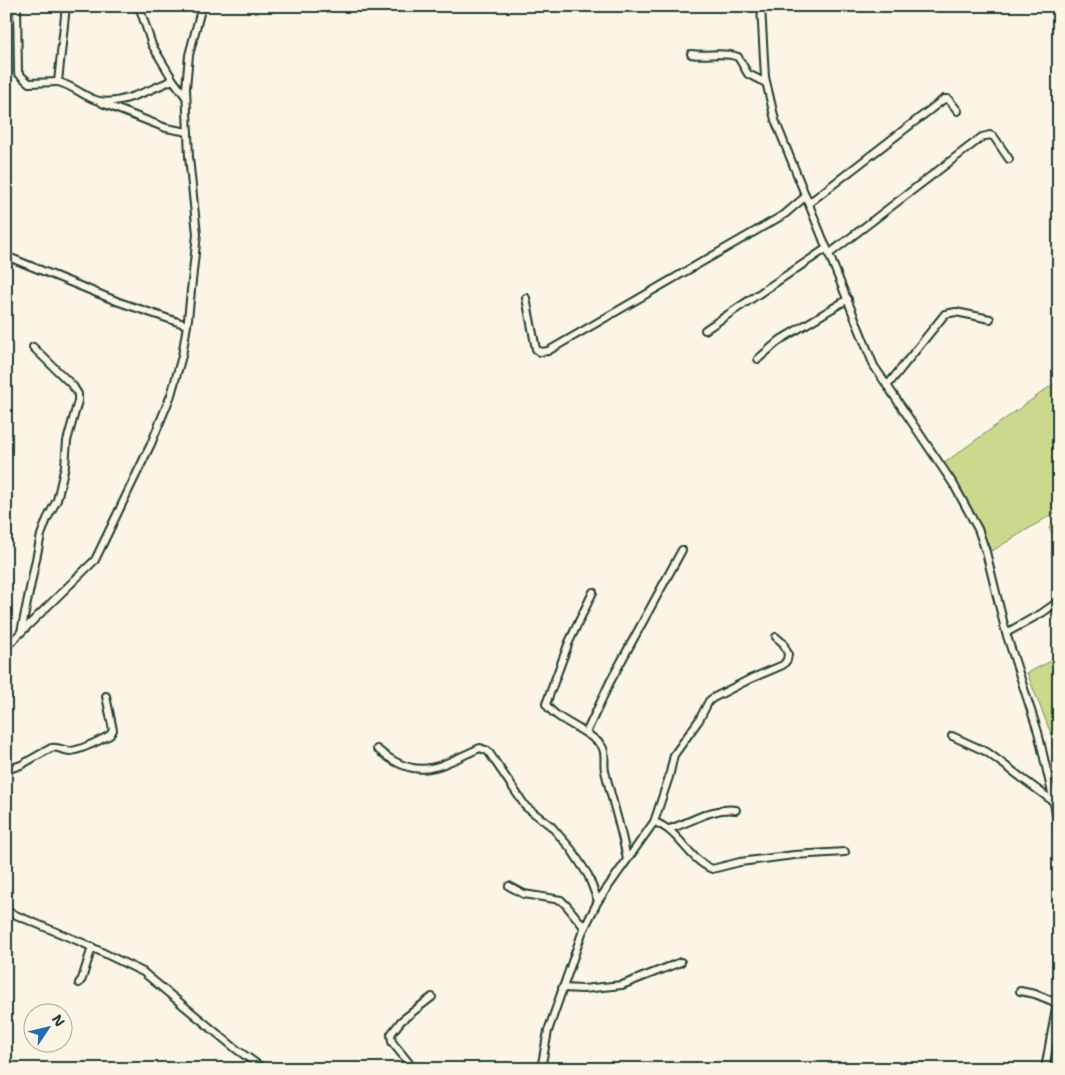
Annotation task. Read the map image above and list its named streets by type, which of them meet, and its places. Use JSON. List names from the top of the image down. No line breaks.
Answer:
{"north":"top right"}
